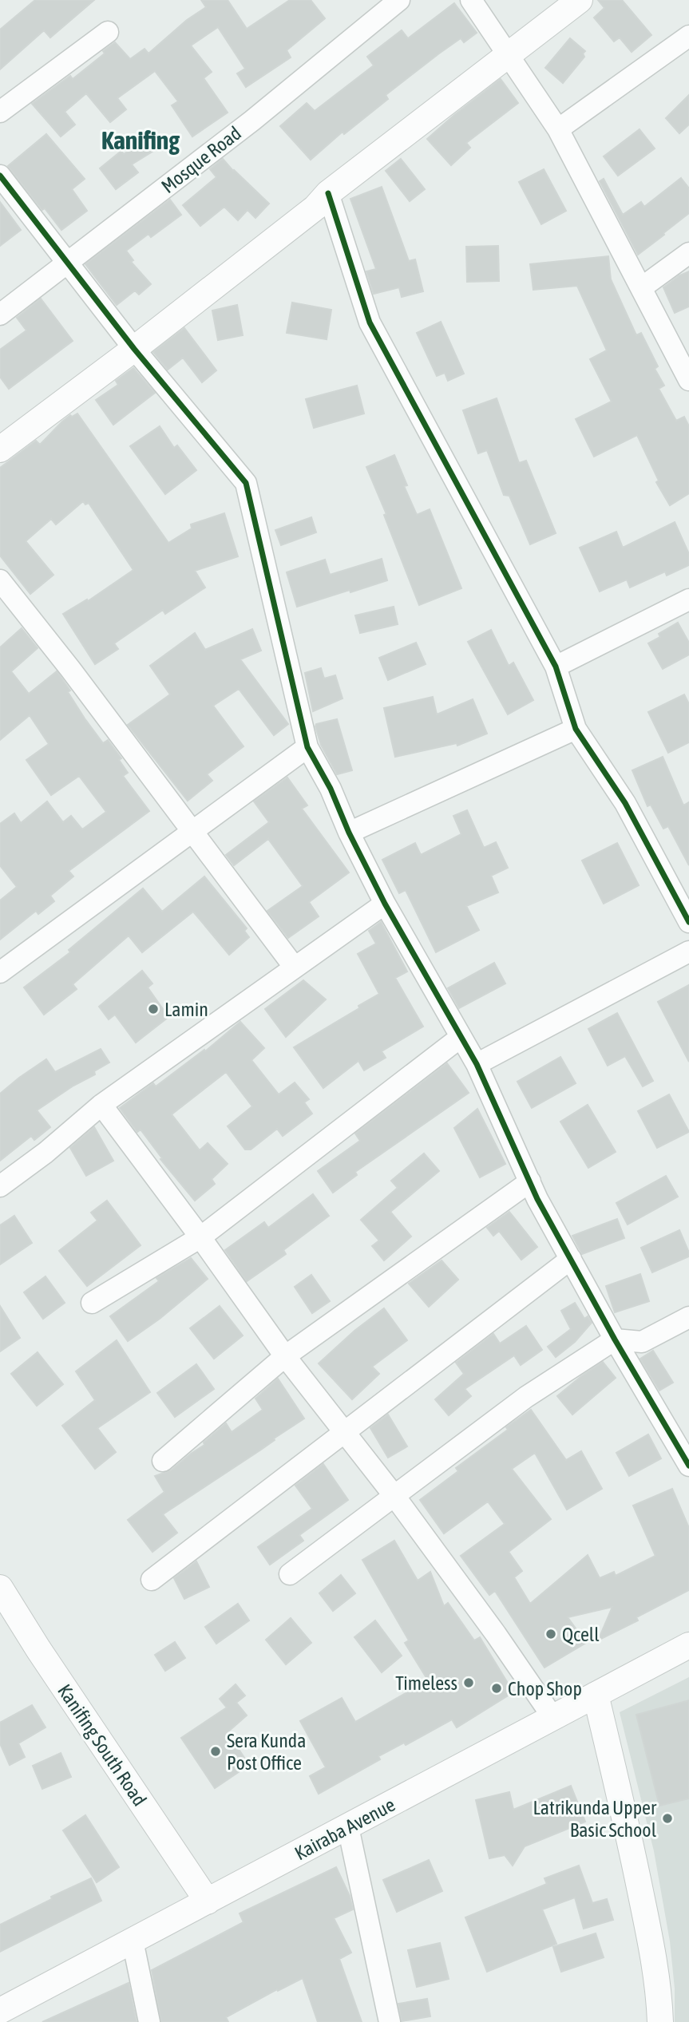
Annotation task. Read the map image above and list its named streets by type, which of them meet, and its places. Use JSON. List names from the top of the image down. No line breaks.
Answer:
{"streets":{"street":["Mosque Road","Kanifing South Road","Kairaba Avenue"]},"crossings":[["Kanifing South Road","Kairaba Avenue"]],"districts":["Kanifing"],"places":["Lamin","Qcell","Timeless","Chop Shop","Sera Kunda Post Office","Latrikunda Upper Basic School"]}
